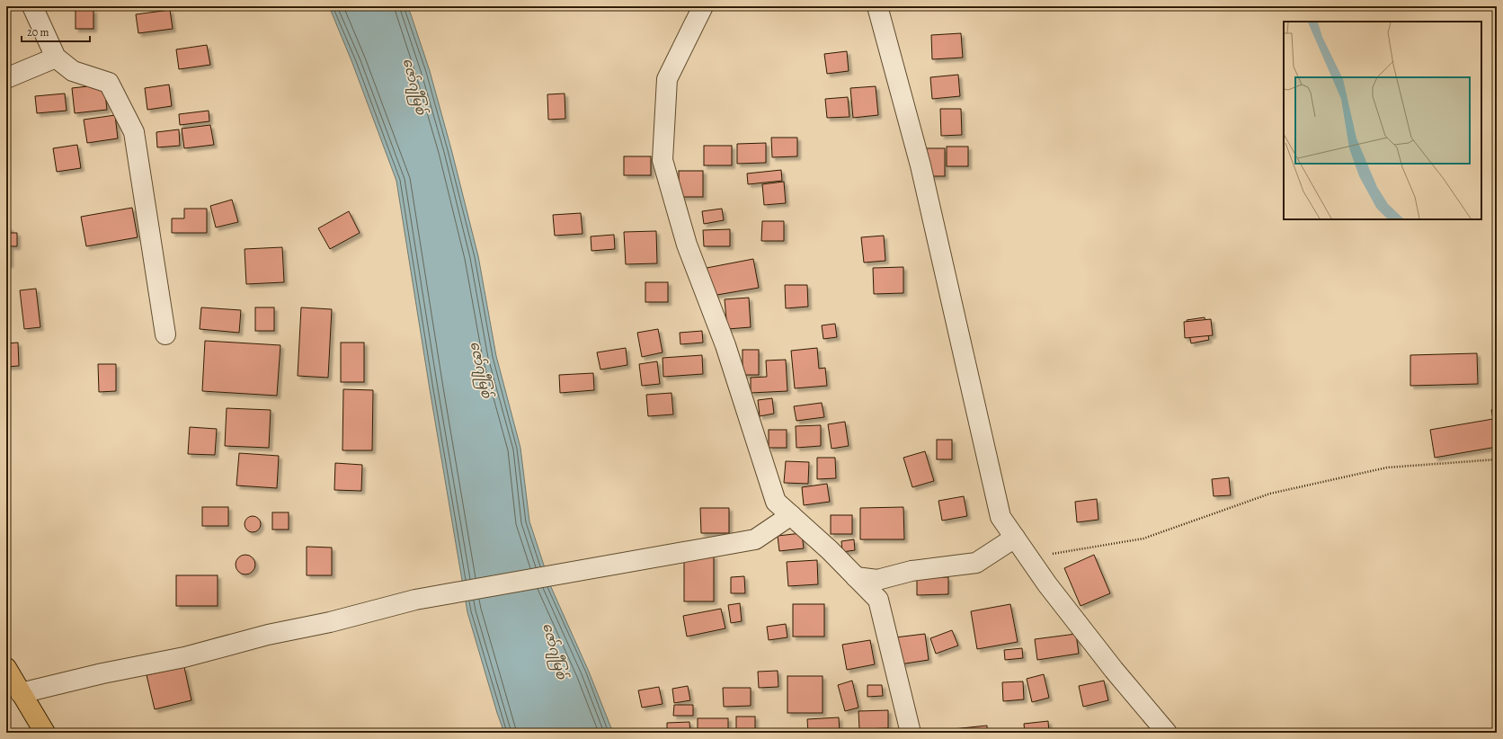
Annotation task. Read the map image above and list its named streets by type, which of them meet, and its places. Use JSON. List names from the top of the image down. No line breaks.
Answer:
{"water":["ဇော်ဂျီမြစ်"],"scale_bar":"20 m"}
